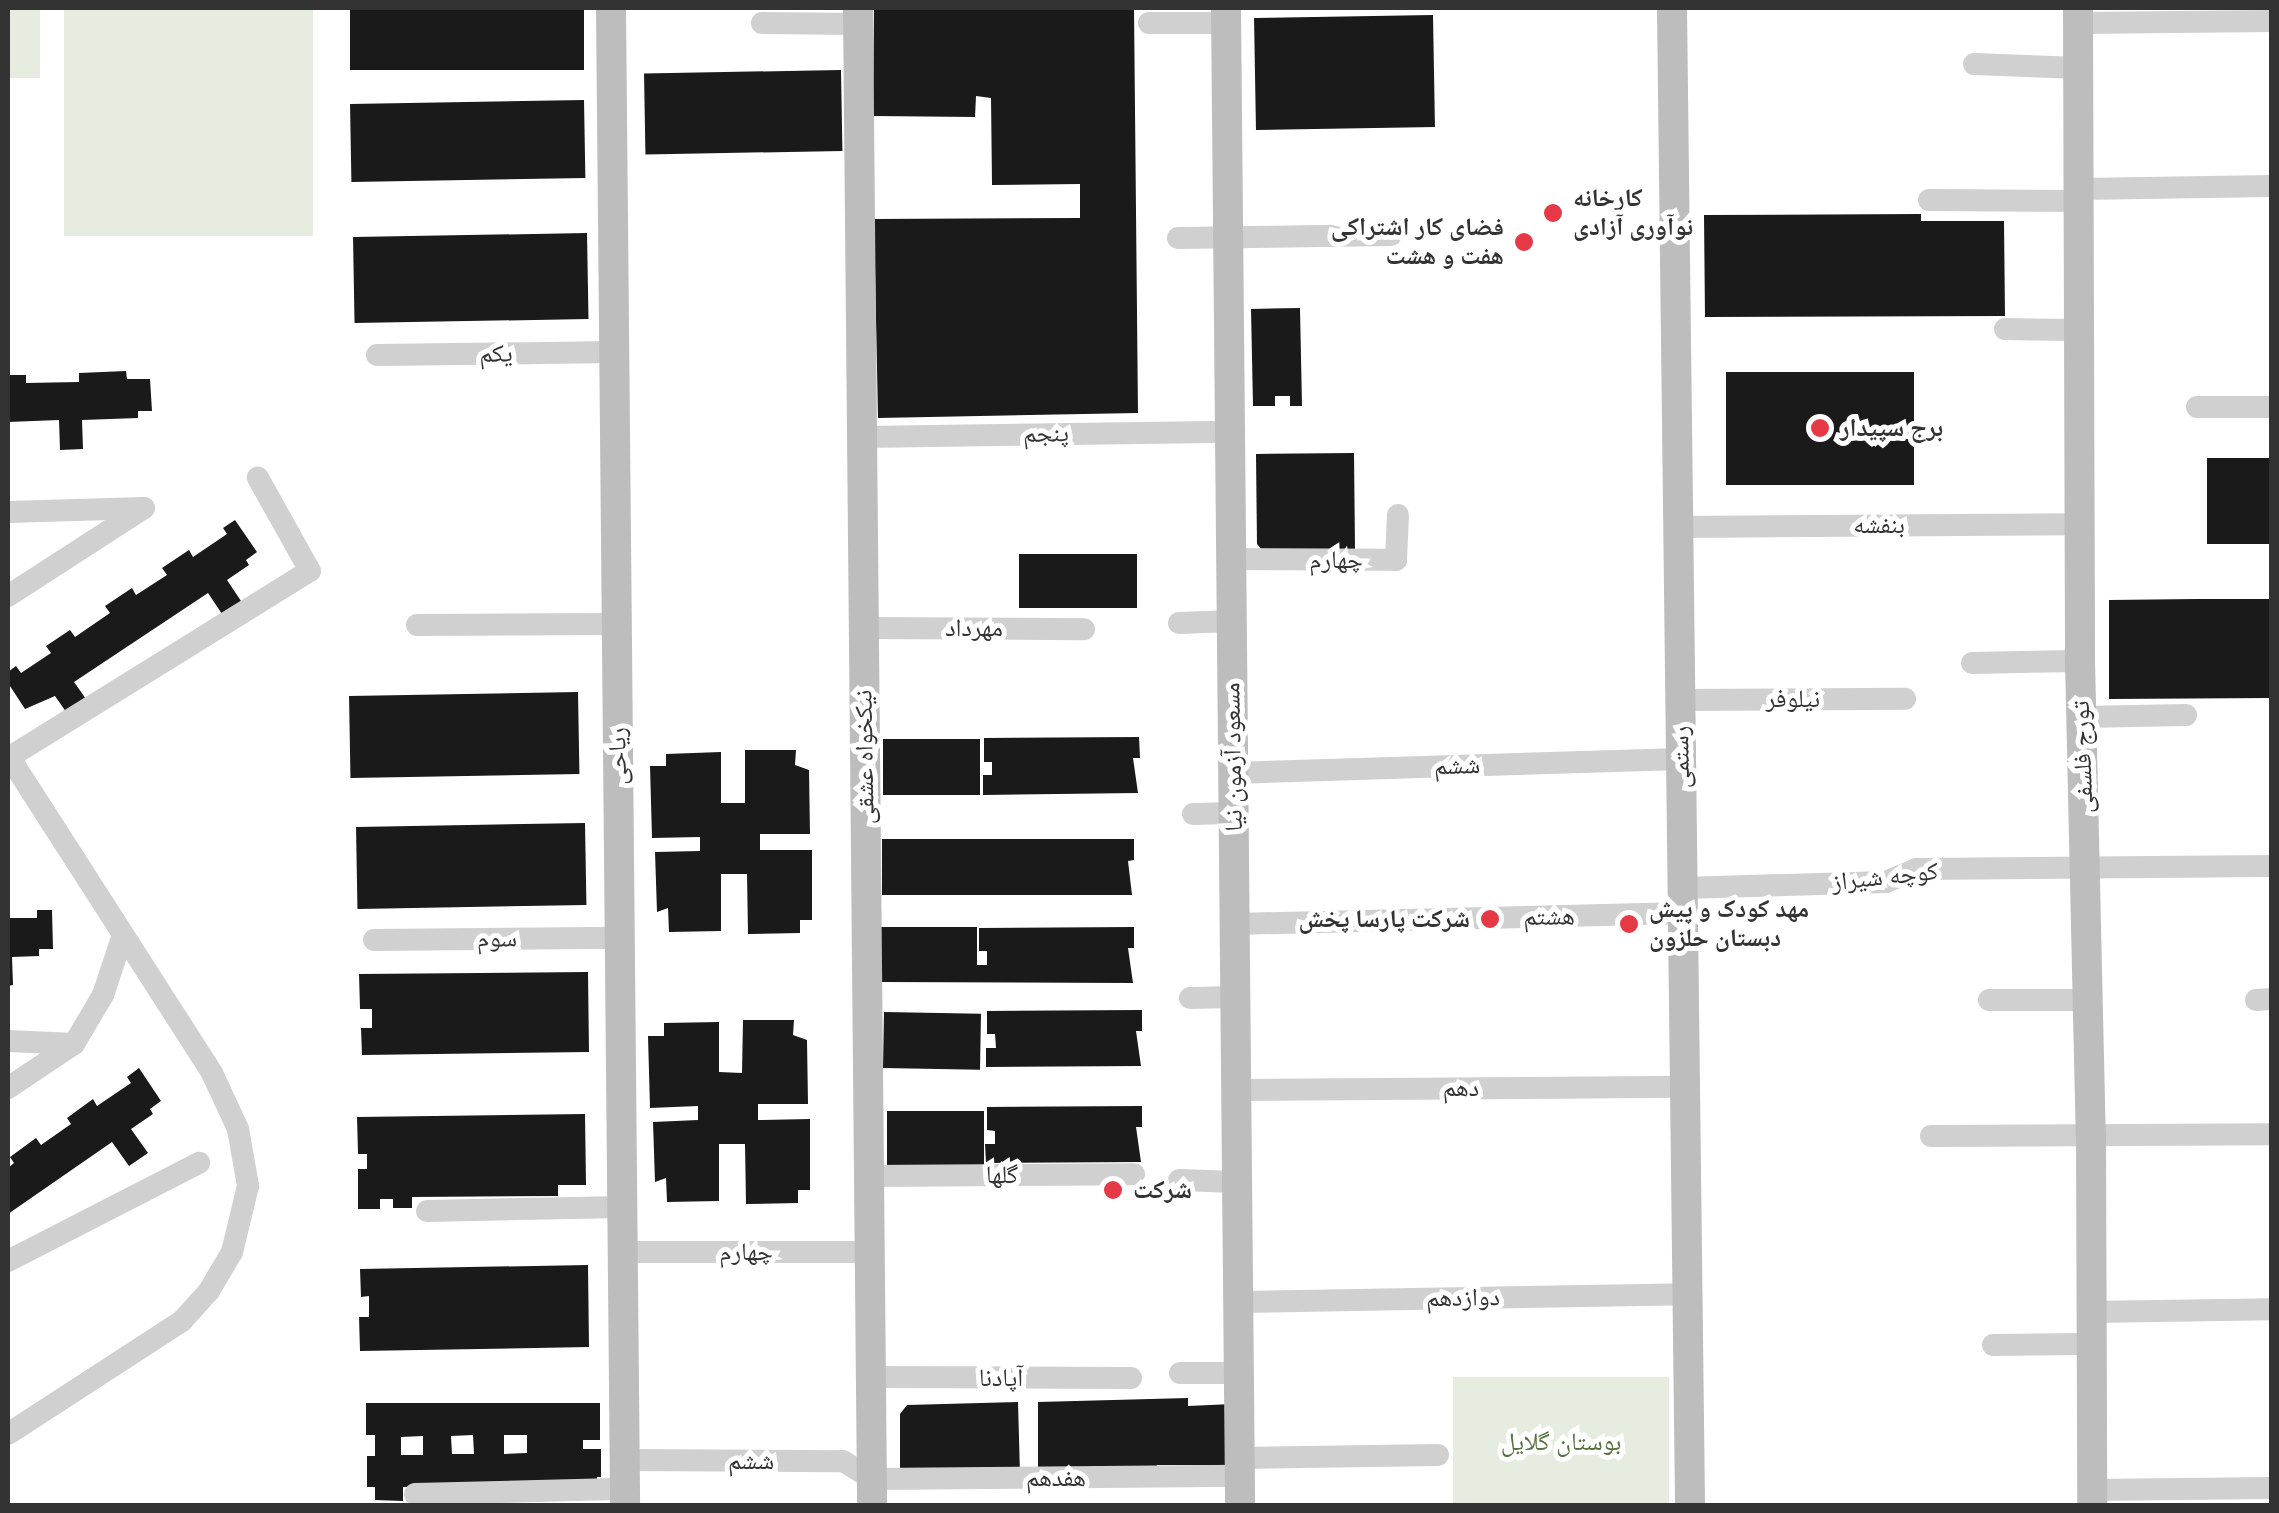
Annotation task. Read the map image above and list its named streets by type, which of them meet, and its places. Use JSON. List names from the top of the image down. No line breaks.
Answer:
{"streets":{"street":["یکم","پنجم","بنفشه","چهارم","مهرداد","نیلوفر","ریاحی","نیکخواه عشقی","مسعود آزمون نیا","رستمی","تورج فلسفی","ششم","کوچه شیراز","هشتم","سوم","دهم","گلها","دوازدهم","آپادنا","هفدهم"]},"crossings":[["یکم","ریاحی"],["پنجم","نیکخواه عشقی"],["پنجم","مسعود آزمون نیا"],["بنفشه","رستمی"],["بنفشه","تورج فلسفی"],["چهارم","ریاحی"],["چهارم","نیکخواه عشقی"],["چهارم","مسعود آزمون نیا"],["مهرداد","نیکخواه عشقی"],["نیلوفر","رستمی"],["ریاحی","ششم"],["ریاحی","سوم"],["نیکخواه عشقی","ششم"],["نیکخواه عشقی","گلها"],["نیکخواه عشقی","آپادنا"],["نیکخواه عشقی","هفدهم"],["مسعود آزمون نیا","ششم"],["مسعود آزمون نیا","هشتم"],["مسعود آزمون نیا","دهم"],["مسعود آزمون نیا","دوازدهم"],["مسعود آزمون نیا","هفدهم"],["رستمی","ششم"],["رستمی","کوچه شیراز"],["رستمی","هشتم"],["رستمی","دهم"],["رستمی","دوازدهم"],["تورج فلسفی","کوچه شیراز"],["ششم","هفدهم"],["کوچه شیراز","هشتم"]],"parks":["بوستان گلایل"],"places":["کارخانه نوآوری آزادی","فضای کار اشتراکی هفت و هشت","برج سپیدار","شرکت پارسا پخش","مهد کودک و پیش دبستان حلزون","شرکت"]}
